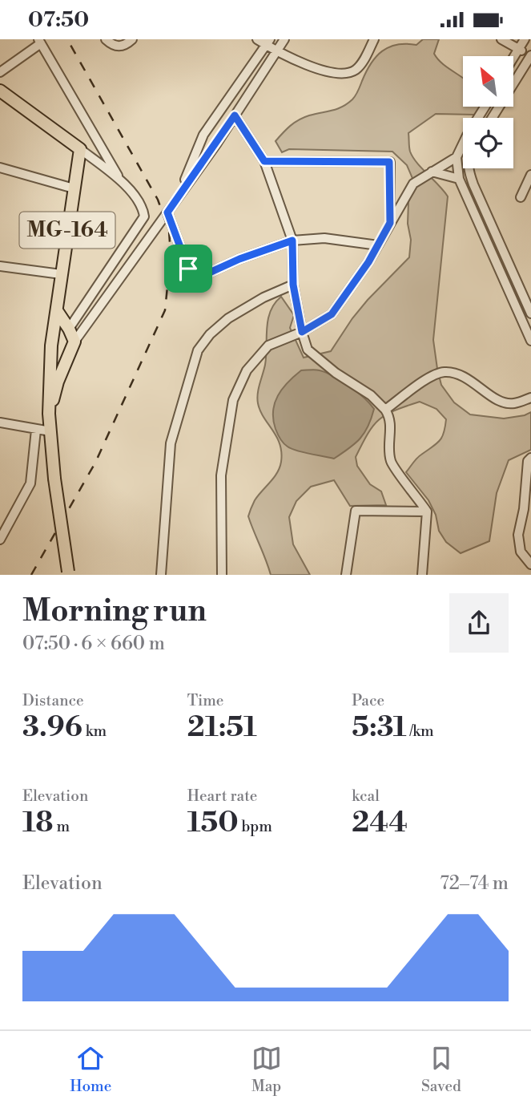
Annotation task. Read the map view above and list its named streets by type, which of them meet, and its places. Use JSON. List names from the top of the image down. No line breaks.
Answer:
{"streets":{"main road":["MG-164"]},"north":"top left","page":{"status":"07:50","heading":["Morning run","07:50 · 6 × 660 m"],"stats":[["Distance","3.96 km"],["Time","21:51"],["Pace","5:31 /km"],["Elevation","18 m"],["Heart rate","150 bpm"],["kcal","244"]],"chart":["Elevation","72–74 m"],"tabs":["Home","Map","Saved"]}}
